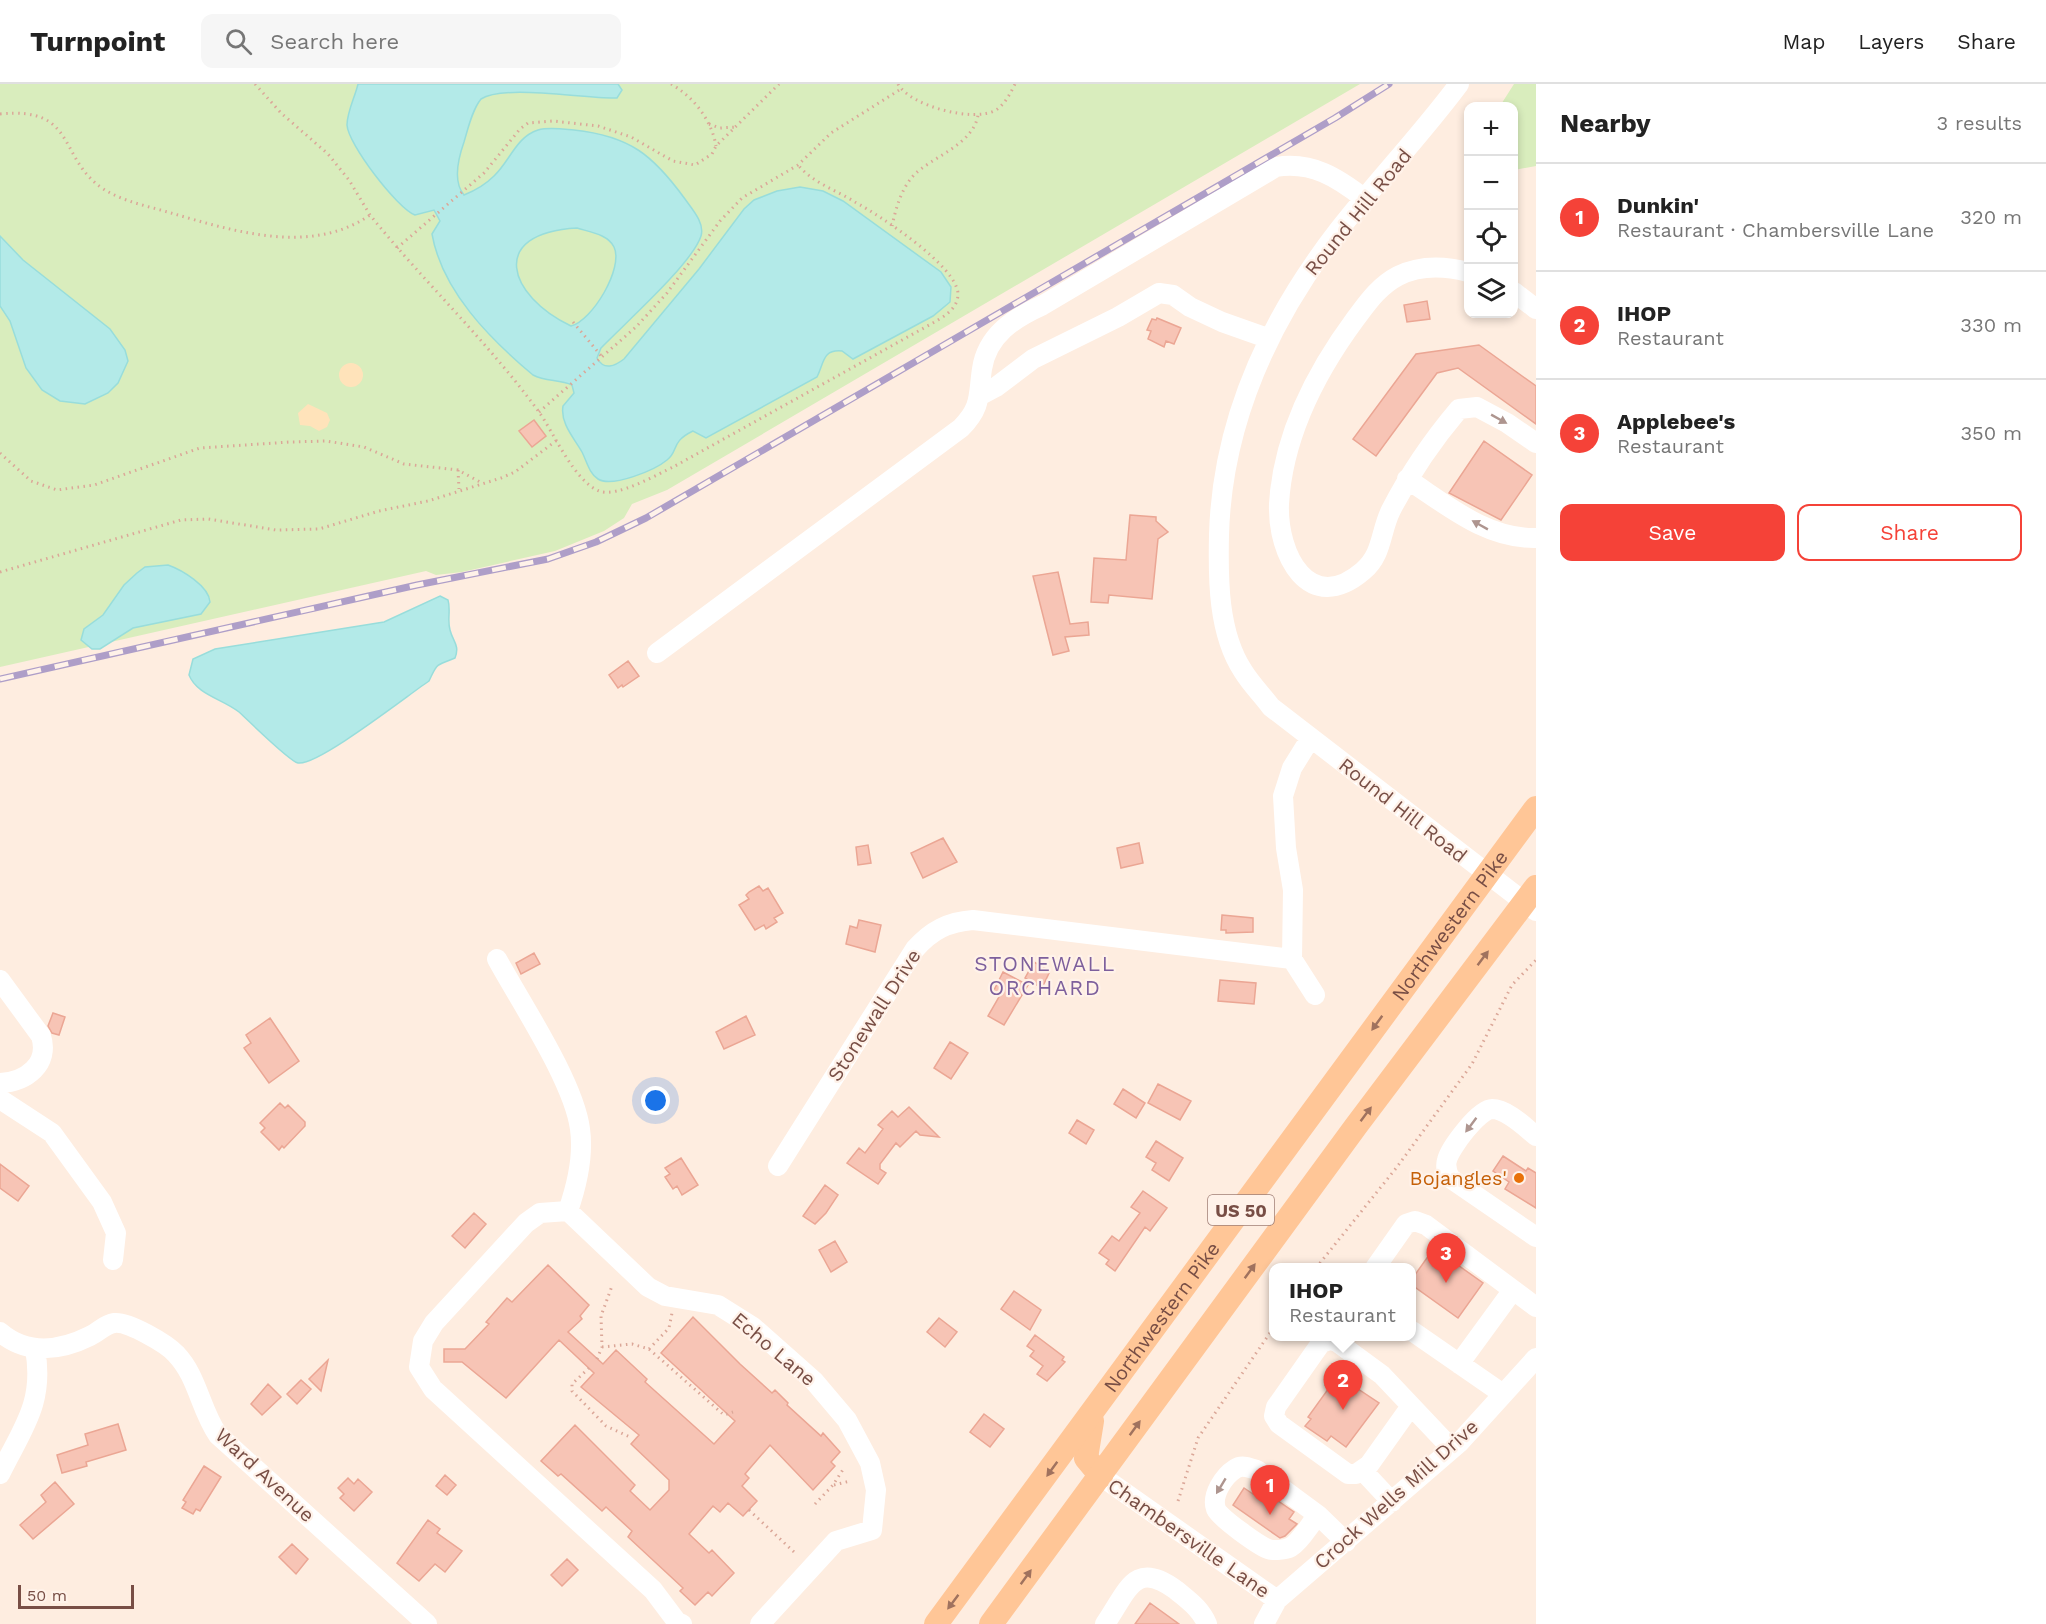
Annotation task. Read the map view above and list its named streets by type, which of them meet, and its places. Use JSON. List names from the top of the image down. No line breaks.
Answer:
{"streets":{"main road":["Northwestern Pike","US 50"],"street":["Round Hill Road","Stonewall Drive","Echo Lane","Ward Avenue","Crock Wells Mill Drive","Chambersville Lane"]},"crossings":[["Round Hill Road","Northwestern Pike"],["Round Hill Road","US 50"],["US 50","Chambersville Lane"],["Crock Wells Mill Drive","Chambersville Lane"]],"districts":["STONEWALL ORCHARD"],"places":["Bojangles'"],"scale_bar":"50 m","page":{"header":"Turnpoint","search":"Search here","nav":["Map","Layers","Share"],"heading":["Nearby","3 results"],"map_buttons":["+","−"],"list":[{"mark":"1","name":"Dunkin'","note":"Restaurant · Chambersville Lane","value":"320 m"},{"mark":"2","name":"IHOP","note":"Restaurant","value":"330 m"},{"mark":"3","name":"Applebee's","note":"Restaurant","value":"350 m"}],"buttons":["Save","Share"],"pins":["3","2","1"],"popup":["IHOP","Restaurant"],"scale":"50 m"}}
